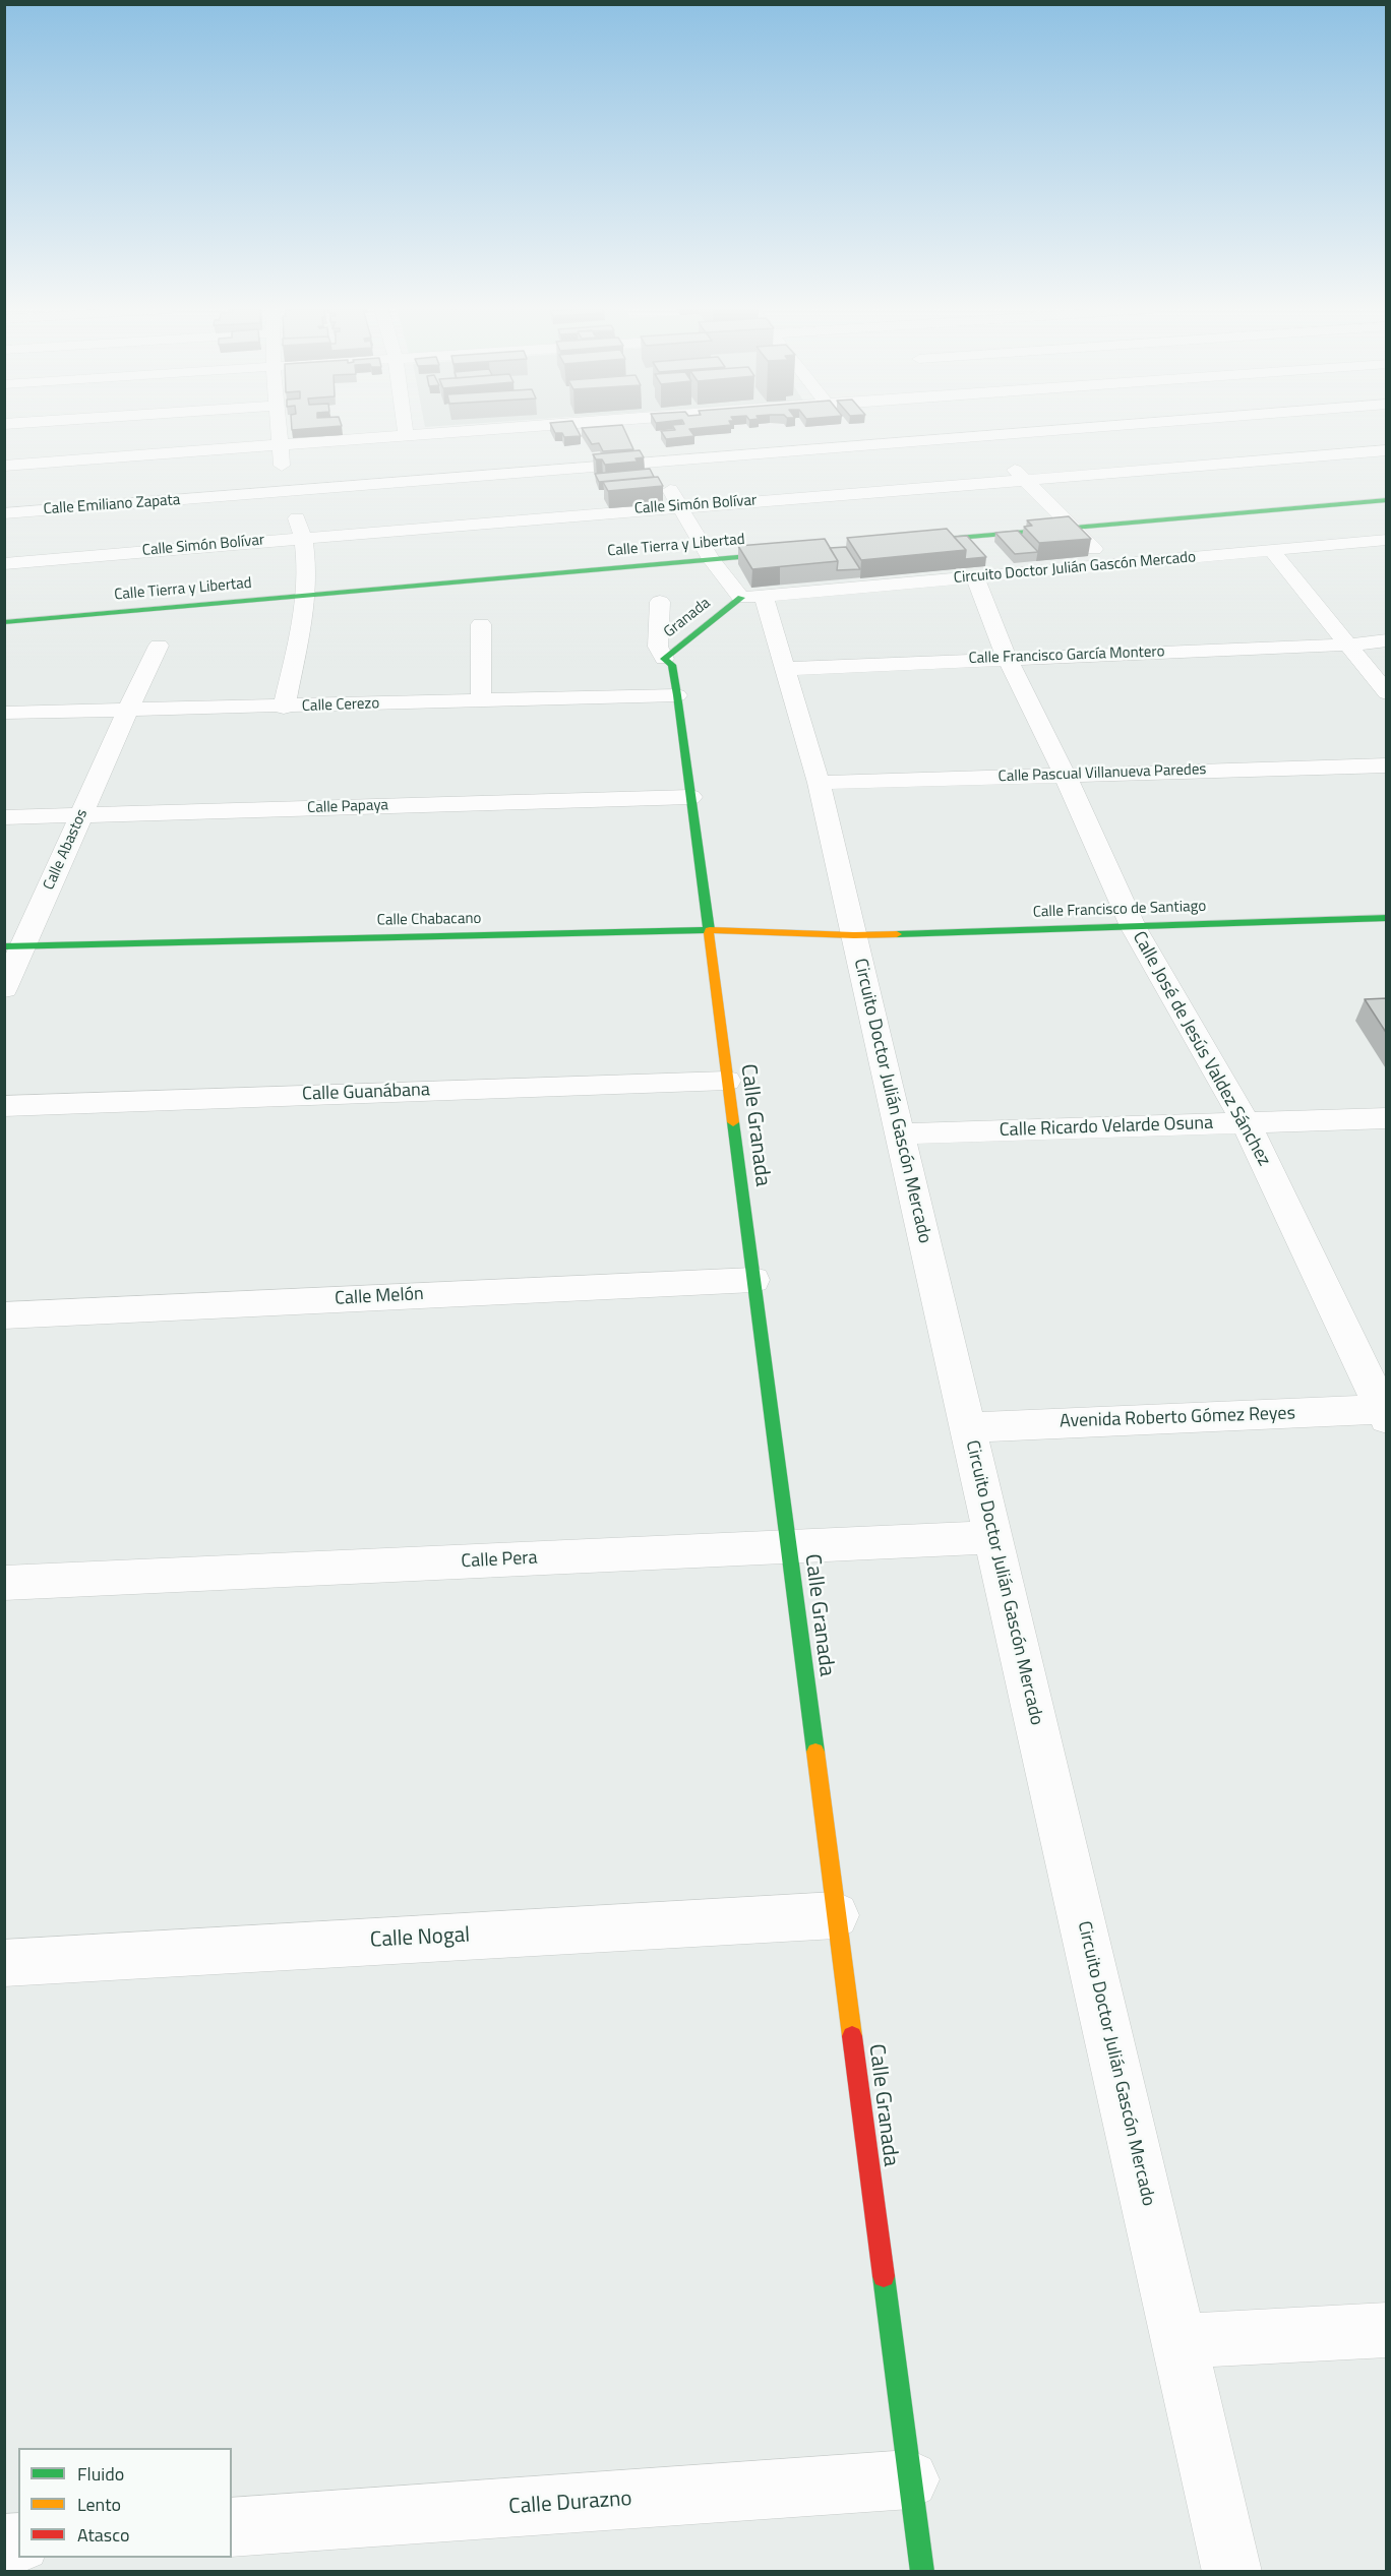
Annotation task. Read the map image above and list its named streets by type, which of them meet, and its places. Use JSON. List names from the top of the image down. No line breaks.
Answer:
{"streets":{"street":["Calle Emiliano Zapata","Calle Simón Bolívar","Calle Tierra y Libertad","Circuito Doctor Julián Gascón Mercado","Granada","Calle Francisco García Montero","Calle Cerezo","Calle Pascual Villanueva Paredes","Calle Papaya","Calle Abastos","Calle Francisco de Santiago","Calle Chabacano","Calle José de Jesús Valdez Sánchez","Calle Guanábana","Calle Granada","Calle Ricardo Velarde Osuna","Calle Melón","Avenida Roberto Gómez Reyes","Calle Pera","Calle Nogal","Calle Durazno"]},"crossings":[["Circuito Doctor Julián Gascón Mercado","Granada"],["Circuito Doctor Julián Gascón Mercado","Calle Francisco García Montero"],["Circuito Doctor Julián Gascón Mercado","Calle Pascual Villanueva Paredes"],["Circuito Doctor Julián Gascón Mercado","Calle Francisco de Santiago"],["Circuito Doctor Julián Gascón Mercado","Calle Chabacano"],["Circuito Doctor Julián Gascón Mercado","Calle José de Jesús Valdez Sánchez"],["Circuito Doctor Julián Gascón Mercado","Calle Ricardo Velarde Osuna"],["Circuito Doctor Julián Gascón Mercado","Avenida Roberto Gómez Reyes"],["Circuito Doctor Julián Gascón Mercado","Calle Pera"],["Granada","Calle Granada"],["Calle Francisco García Montero","Calle José de Jesús Valdez Sánchez"],["Calle Cerezo","Calle Abastos"],["Calle Cerezo","Calle Granada"],["Calle Pascual Villanueva Paredes","Calle José de Jesús Valdez Sánchez"],["Calle Papaya","Calle Abastos"],["Calle Papaya","Calle Granada"],["Calle Abastos","Calle Chabacano"],["Calle Francisco de Santiago","Calle Chabacano"],["Calle Francisco de Santiago","Calle José de Jesús Valdez Sánchez"],["Calle Chabacano","Calle Granada"],["Calle José de Jesús Valdez Sánchez","Calle Ricardo Velarde Osuna"],["Calle José de Jesús Valdez Sánchez","Avenida Roberto Gómez Reyes"],["Calle Guanábana","Calle Granada"],["Calle Granada","Calle Melón"],["Calle Granada","Calle Pera"],["Calle Granada","Calle Nogal"],["Calle Granada","Calle Durazno"]],"legend":["Fluido","Lento","Atasco"]}
